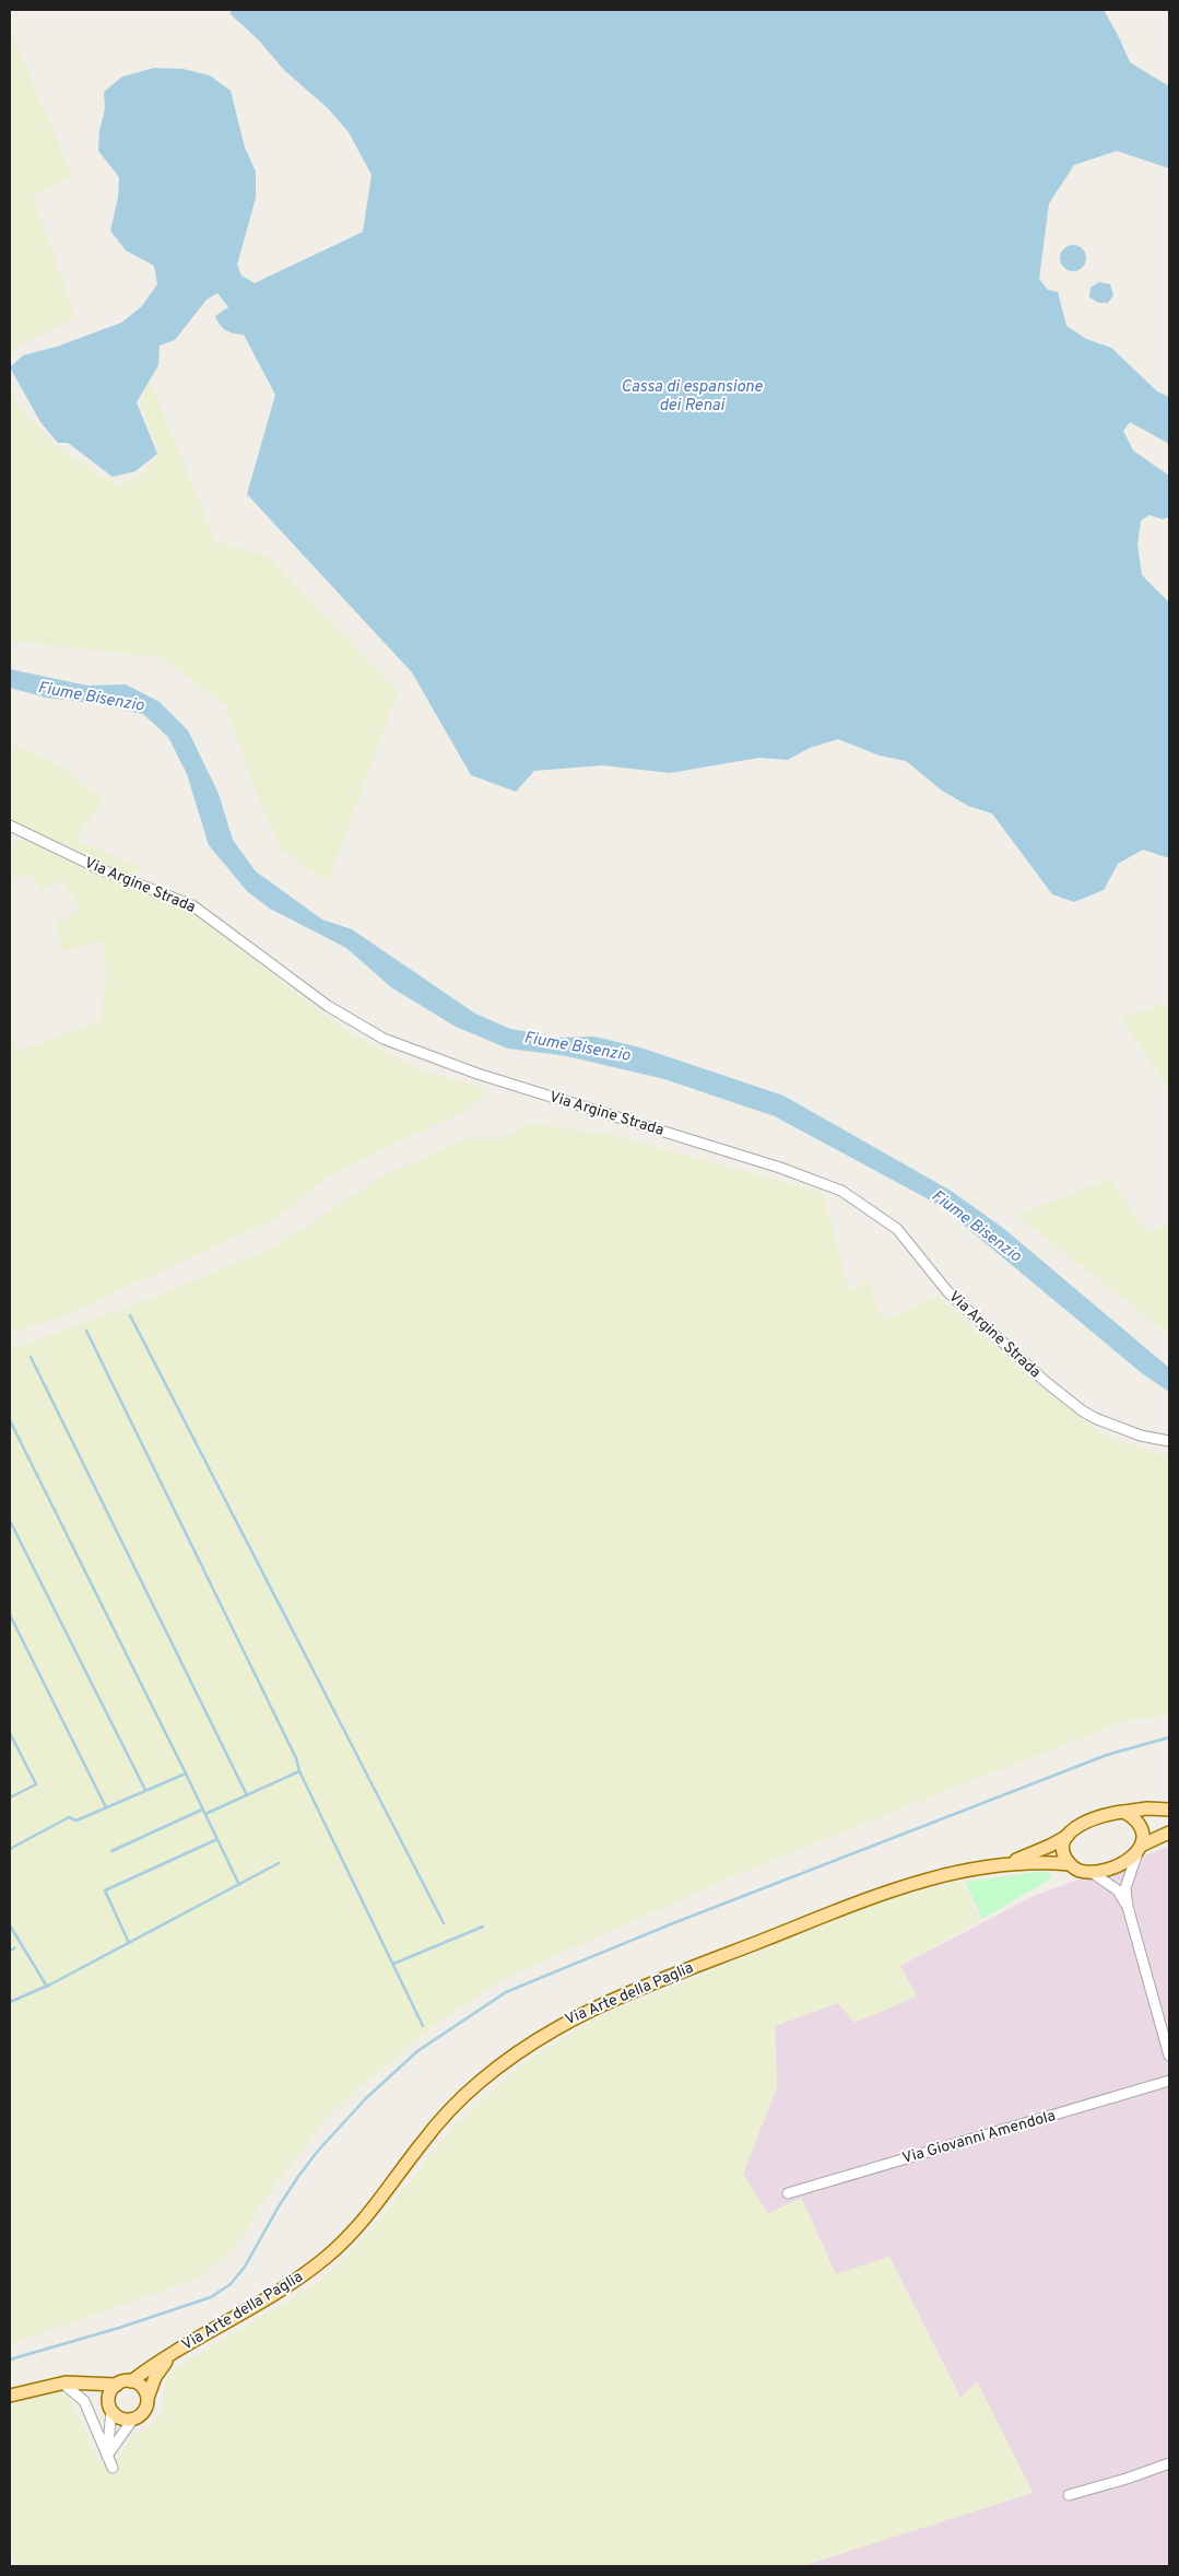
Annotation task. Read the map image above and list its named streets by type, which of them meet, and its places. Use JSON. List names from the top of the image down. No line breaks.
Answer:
{"streets":{"main road":["Via Arte della Paglia"],"street":["Via Argine Strada","Via Giovanni Amendola"]},"water":["Cassa di espansione dei Renai","Fiume Bisenzio"]}
